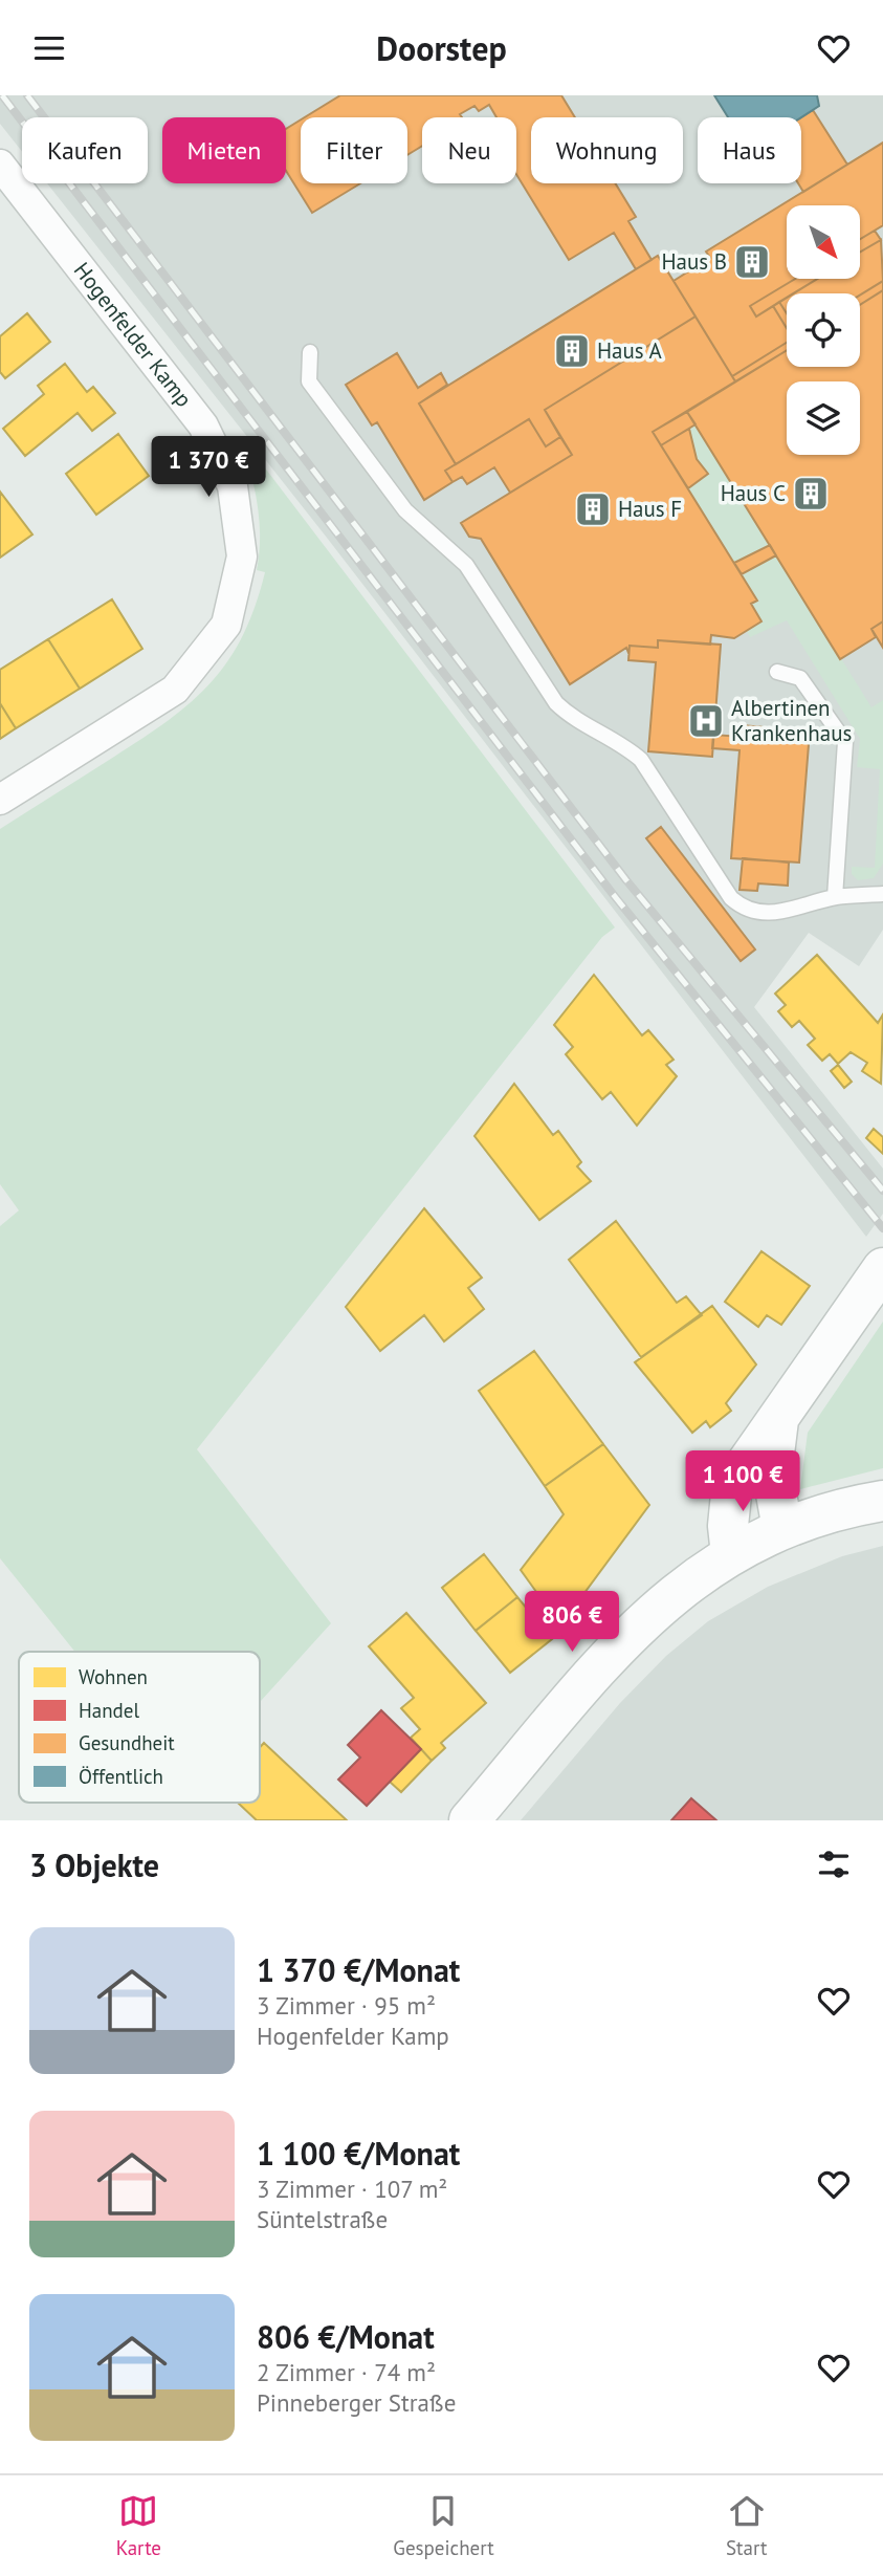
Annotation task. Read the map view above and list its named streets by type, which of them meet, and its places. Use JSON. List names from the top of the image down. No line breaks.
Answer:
{"streets":{"street":["Hogenfelder Kamp"]},"places":{"building":["Haus B","Haus A","Haus C","Haus F"],"hospital":["Albertinen Krankenhaus"]},"legend":["Wohnen","Handel","Gesundheit","Öffentlich"],"north":"bottom right","page":{"header":"Doorstep","chip":["Kaufen","Mieten","Filter","Neu","Wohnung","Haus"],"price":["1 370 €","1 100 €","806 €"],"heading":"3 Objekte","list":[{"name":"1 370 €/Monat","note":"3 Zimmer · 95 m² · Hogenfelder Kamp"},{"name":"1 100 €/Monat","note":"3 Zimmer · 107 m² · Süntelstraße"},{"name":"806 €/Monat","note":"2 Zimmer · 74 m² · Pinneberger Straße"}],"tabs":["Karte","Gespeichert","Start"]}}
